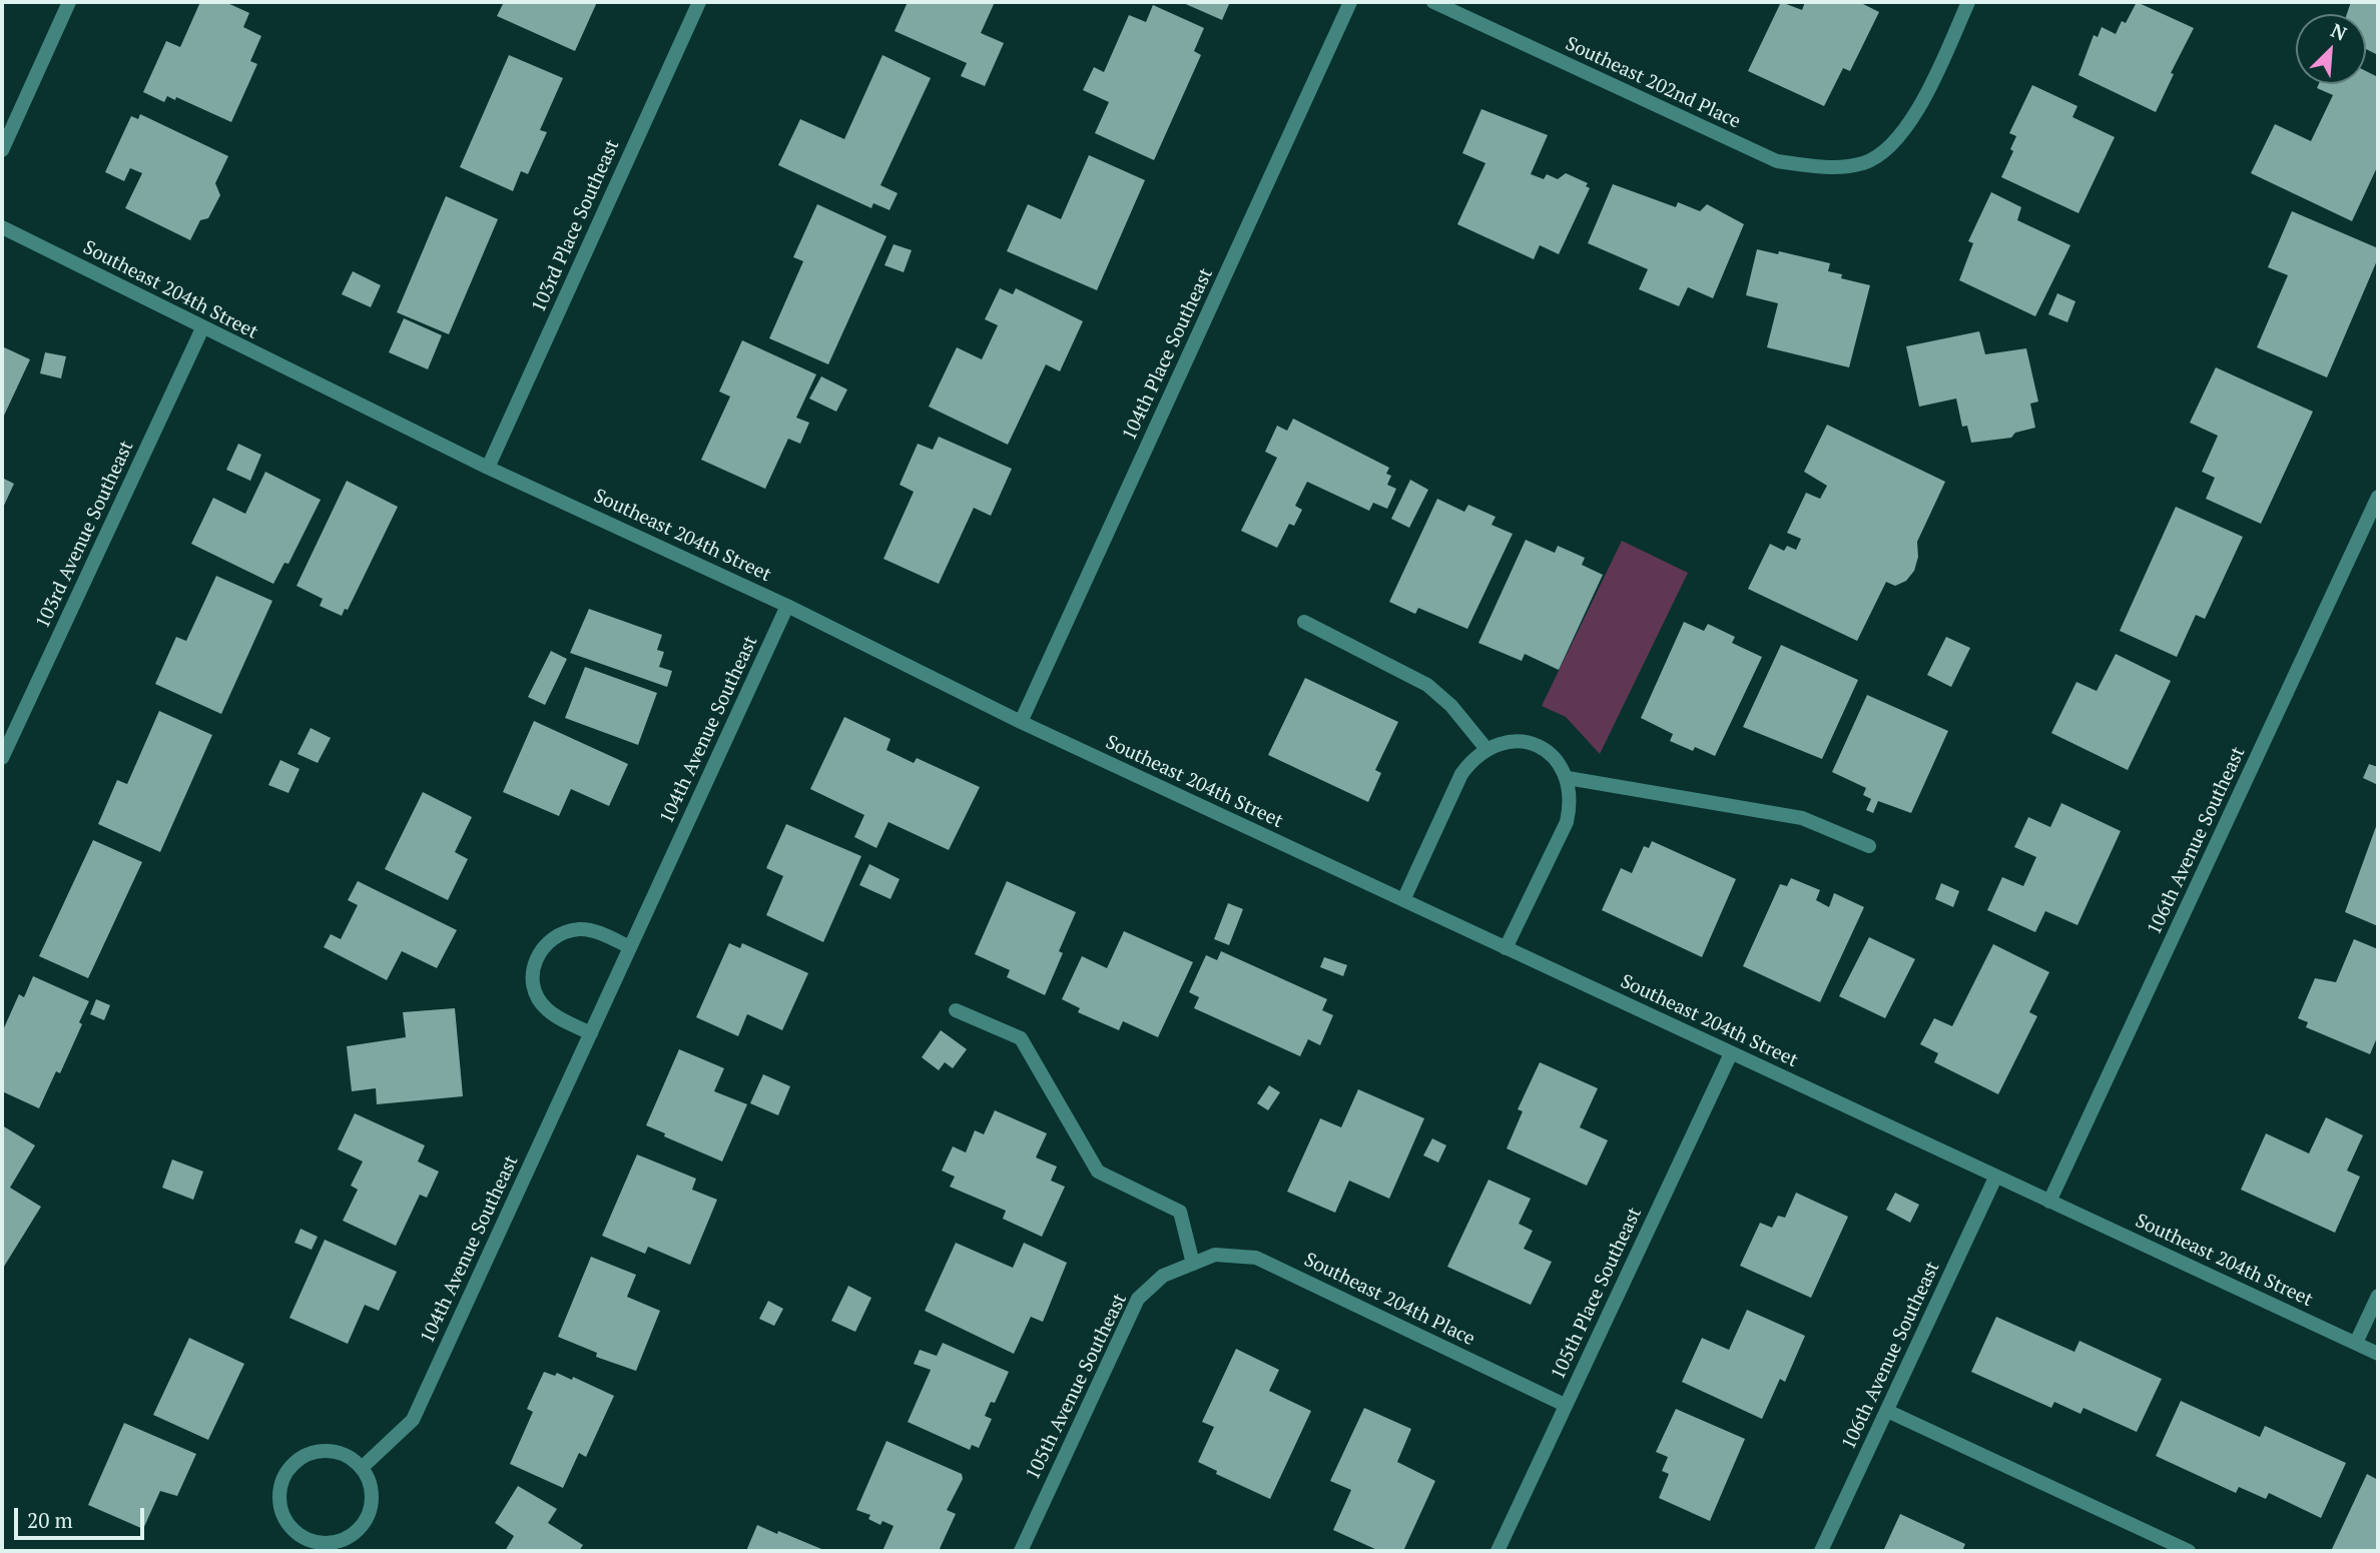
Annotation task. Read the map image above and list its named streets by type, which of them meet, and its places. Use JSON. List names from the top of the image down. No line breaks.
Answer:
{"streets":{"street":["Southeast 202nd Place","103rd Place Southeast","Southeast 204th Street","104th Place Southeast","103rd Avenue Southeast","104th Avenue Southeast","106th Avenue Southeast","105th Place Southeast","Southeast 204th Place","105th Avenue Southeast"]},"crossings":[["103rd Place Southeast","Southeast 204th Street"],["Southeast 204th Street","104th Place Southeast"],["Southeast 204th Street","103rd Avenue Southeast"],["Southeast 204th Street","104th Avenue Southeast"],["Southeast 204th Street","106th Avenue Southeast"],["Southeast 204th Street","105th Place Southeast"],["105th Place Southeast","Southeast 204th Place"],["Southeast 204th Place","105th Avenue Southeast"]],"scale_bar":"20 m","north":"top right"}
